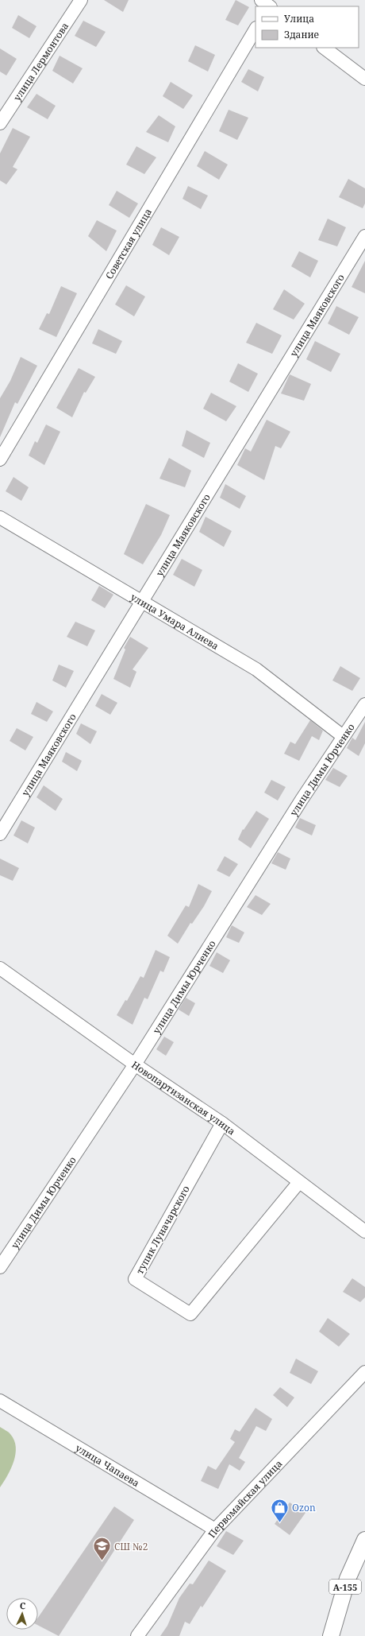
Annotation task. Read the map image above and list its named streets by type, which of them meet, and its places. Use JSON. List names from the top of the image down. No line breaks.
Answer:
{"streets":{"main road":["А-155"],"street":["улица Лермонтова","Советская улица","улица Маяковского","улица Умара Алиева","улица Димы Юрченко","Новопартизанская улица","тупик Луначарского","улица Чапаева","Первомайская улица"]},"crossings":[["улица Маяковского","улица Умара Алиева"],["улица Умара Алиева","улица Димы Юрченко"],["улица Димы Юрченко","Новопартизанская улица"],["Новопартизанская улица","тупик Луначарского"],["улица Чапаева","Первомайская улица"]],"places":{"shop":["Ozon"],"school or university":["СШ №2"]},"legend":["Улица","Здание"],"north":"top"}
